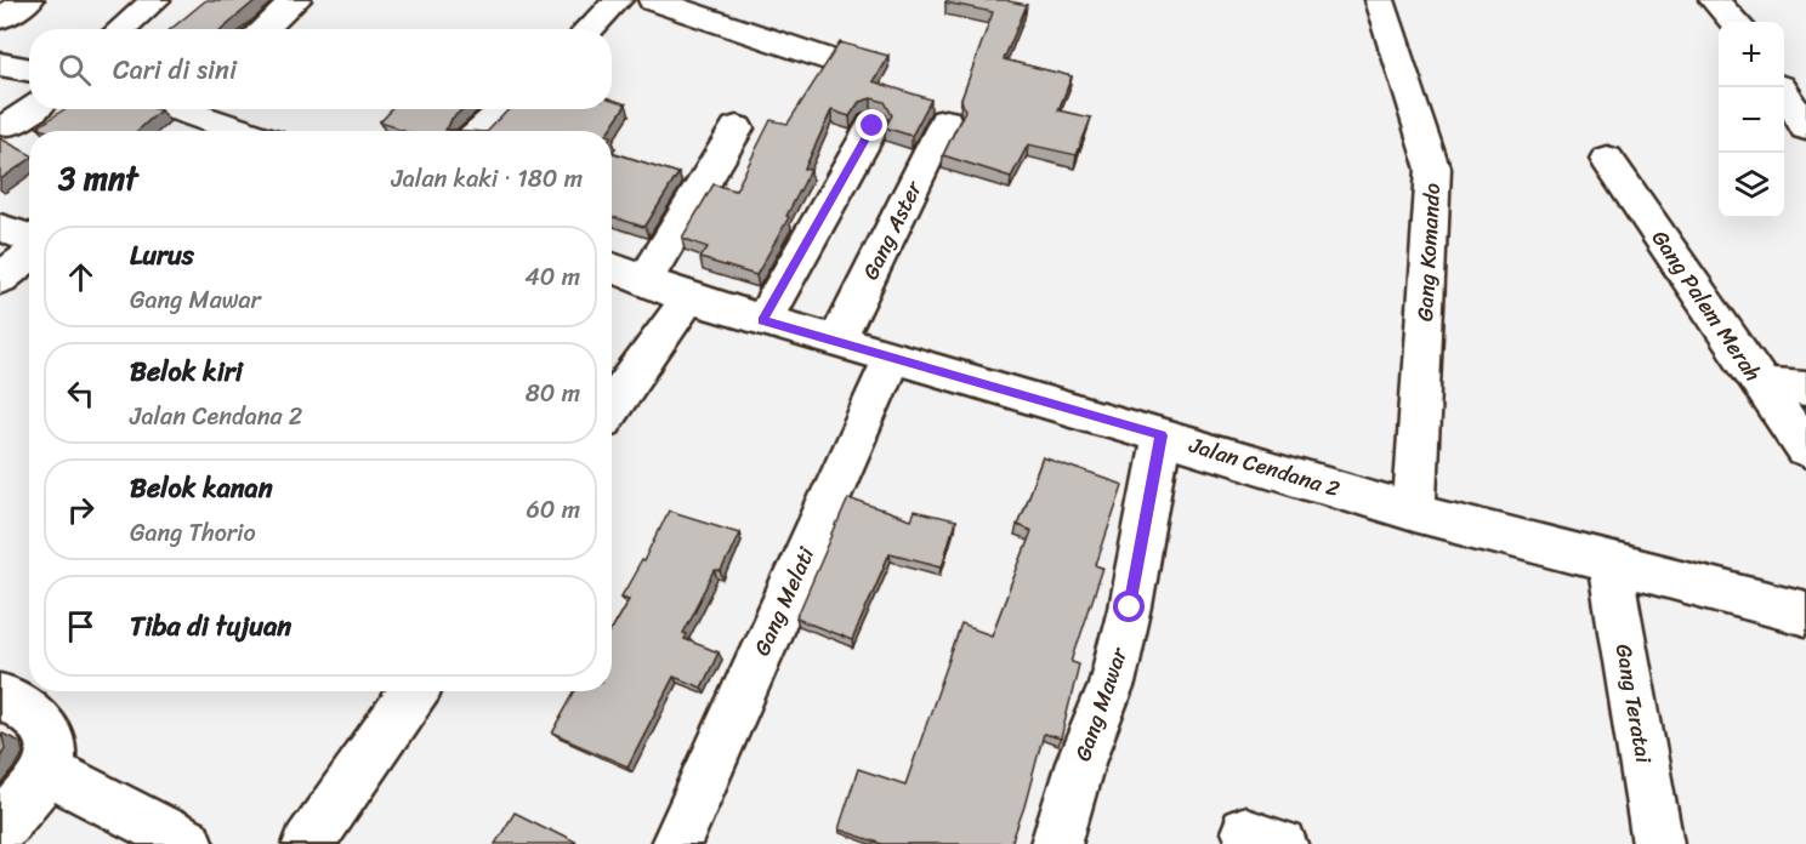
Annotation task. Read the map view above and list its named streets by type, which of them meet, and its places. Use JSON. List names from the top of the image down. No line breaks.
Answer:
{"streets":{"street":["Gang Aster","Gang Komando","Gang Palem Merah","Jalan Cendana 2","Gang Melati","Gang Teratai","Gang Mawar"]},"crossings":[["Gang Aster","Jalan Cendana 2"],["Gang Komando","Jalan Cendana 2"],["Jalan Cendana 2","Gang Melati"],["Jalan Cendana 2","Gang Teratai"],["Jalan Cendana 2","Gang Mawar"]],"page":{"map_buttons":["+","−"],"search":"Cari di sini","heading":["3 mnt","Jalan kaki · 180 m"],"list":[["Lurus","Gang Mawar","40 m"],["Belok kiri","Jalan Cendana 2","80 m"],["Belok kanan","Gang Thorio","60 m"],"Tiba di tujuan"]}}
